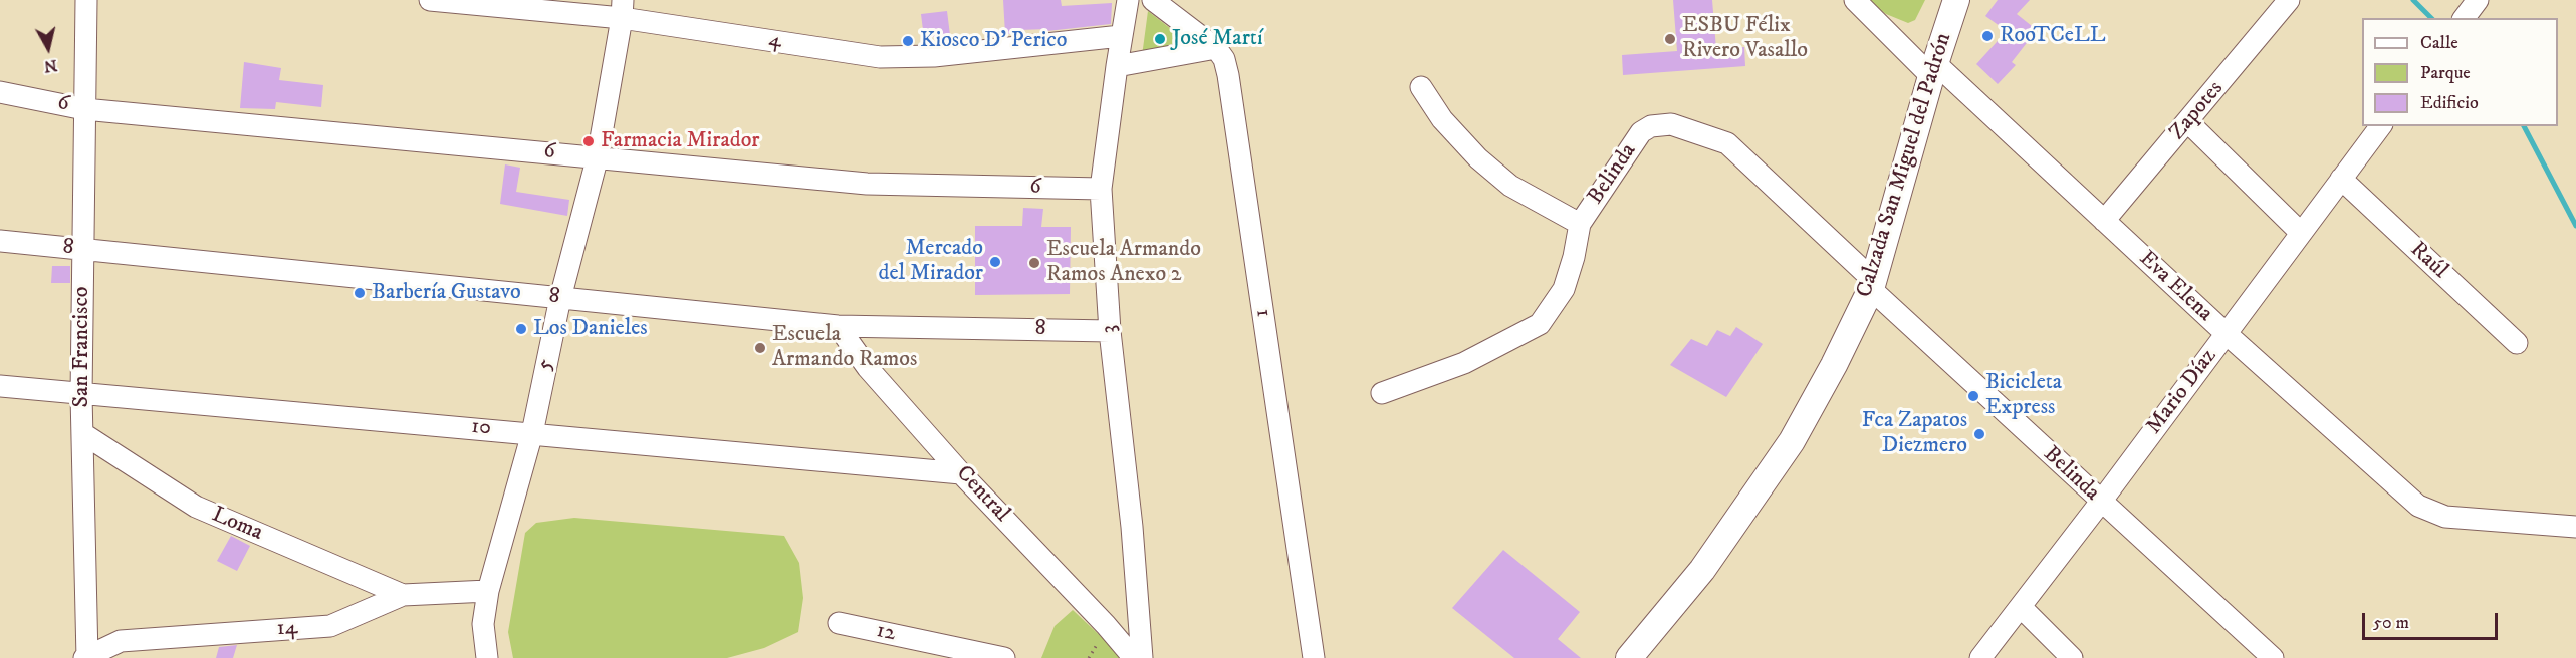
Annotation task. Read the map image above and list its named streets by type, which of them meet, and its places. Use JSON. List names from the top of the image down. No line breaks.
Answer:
{"streets":{"main road":["Calzada San Miguel del Padrón"],"street":["4","6","Zapotes","Belinda","8","Raúl","Eva Elena","1","3","San Francisco","5","Mario Díaz","10","Central","Loma","14","12"]},"crossings":[["4","3"],["4","5"],["6","3"],["6","San Francisco"],["6","5"],["Zapotes","Eva Elena"],["Calzada San Miguel del Padrón","Belinda"],["Calzada San Miguel del Padrón","Eva Elena"],["Belinda","Mario Díaz"],["8","3"],["8","San Francisco"],["8","5"],["8","Central"],["Raúl","Mario Díaz"],["Eva Elena","Mario Díaz"],["San Francisco","10"],["San Francisco","Loma"],["San Francisco","14"],["5","10"],["5","14"],["10","Central"],["Loma","14"]],"places":["RooTCeLL","José Martí","ESBU Félix Rivero Vasallo","Kiosco D' Perico","Farmacia Mirador","Mercado del Mirador","Escuela Armando Ramos Anexo 2","Barbería Gustavo","Los Danieles","Escuela Armando Ramos","Bicicleta Express","Fca Zapatos Diezmero"],"legend":["Calle","Parque","Edificio"],"scale_bar":"50 m","north":"bottom"}
